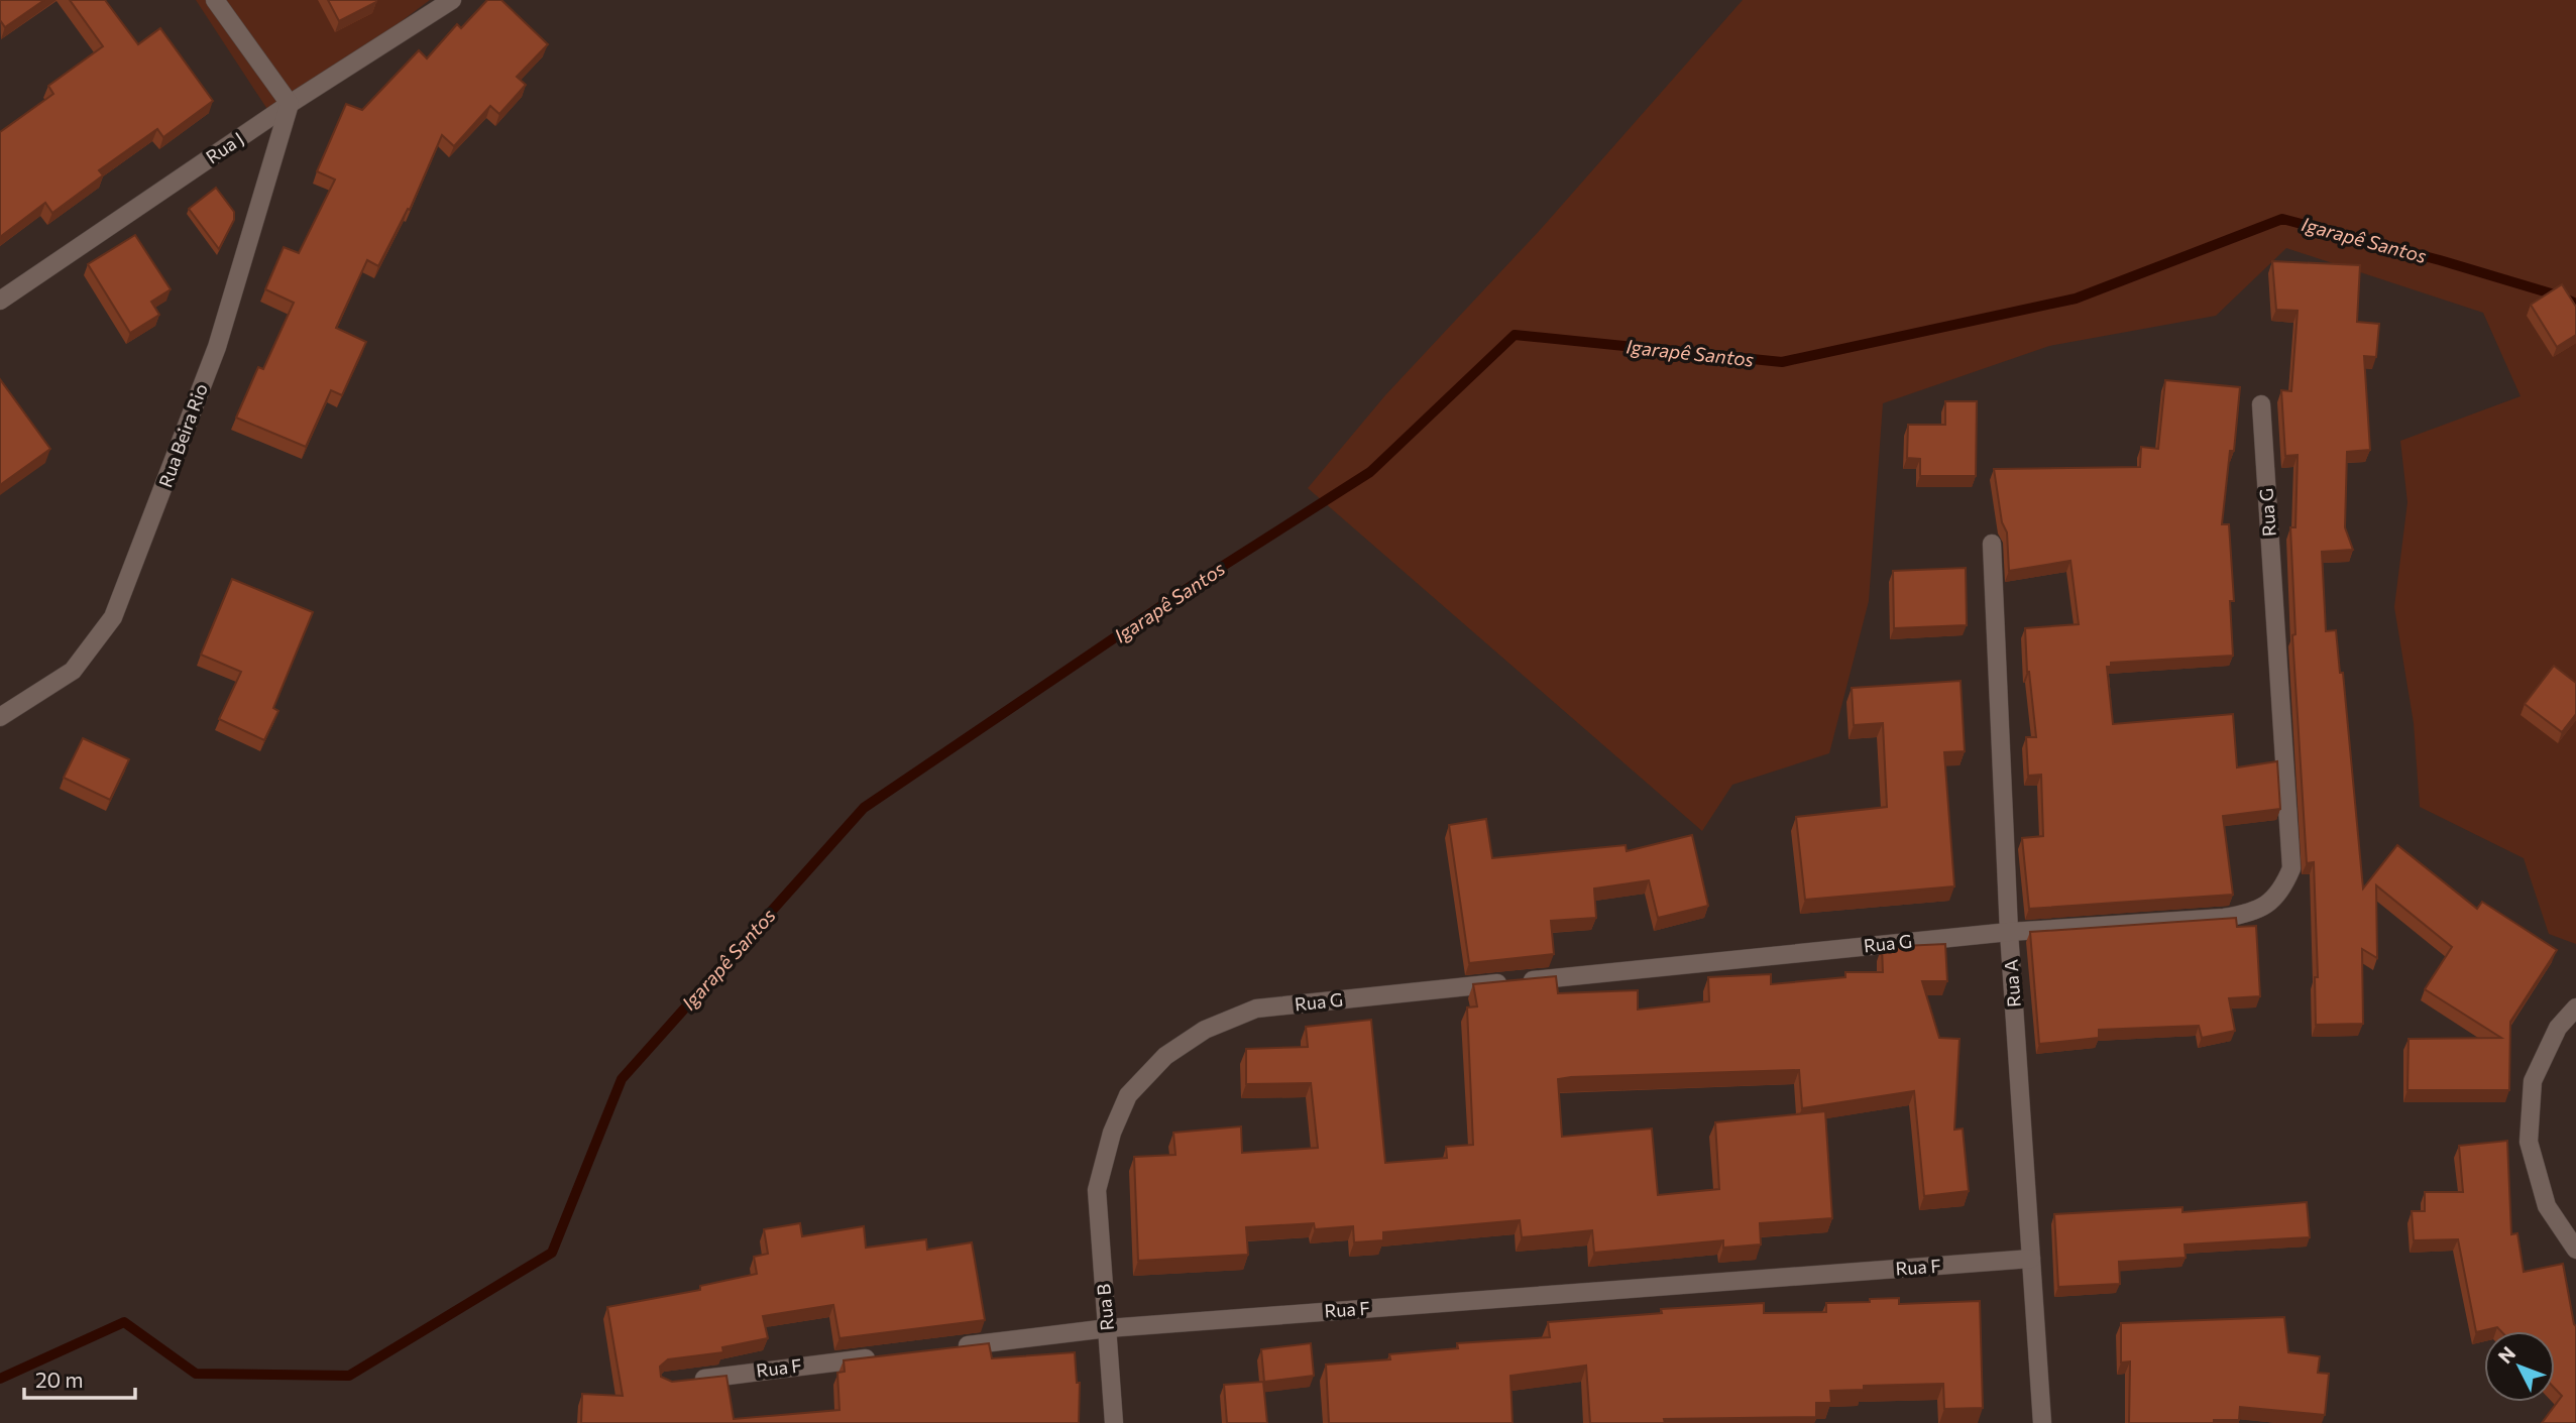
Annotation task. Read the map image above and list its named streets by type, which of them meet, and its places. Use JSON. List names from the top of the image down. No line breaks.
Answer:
{"streets":{"street":["Rua J","Rua Beira Rio","Rua G","Rua A","Rua F","Rua B"]},"crossings":[["Rua J","Rua Beira Rio"],["Rua G","Rua A"],["Rua G","Rua B"],["Rua A","Rua F"],["Rua F","Rua B"]],"water":["Igarapê Santos"],"scale_bar":"20 m","north":"top left"}
